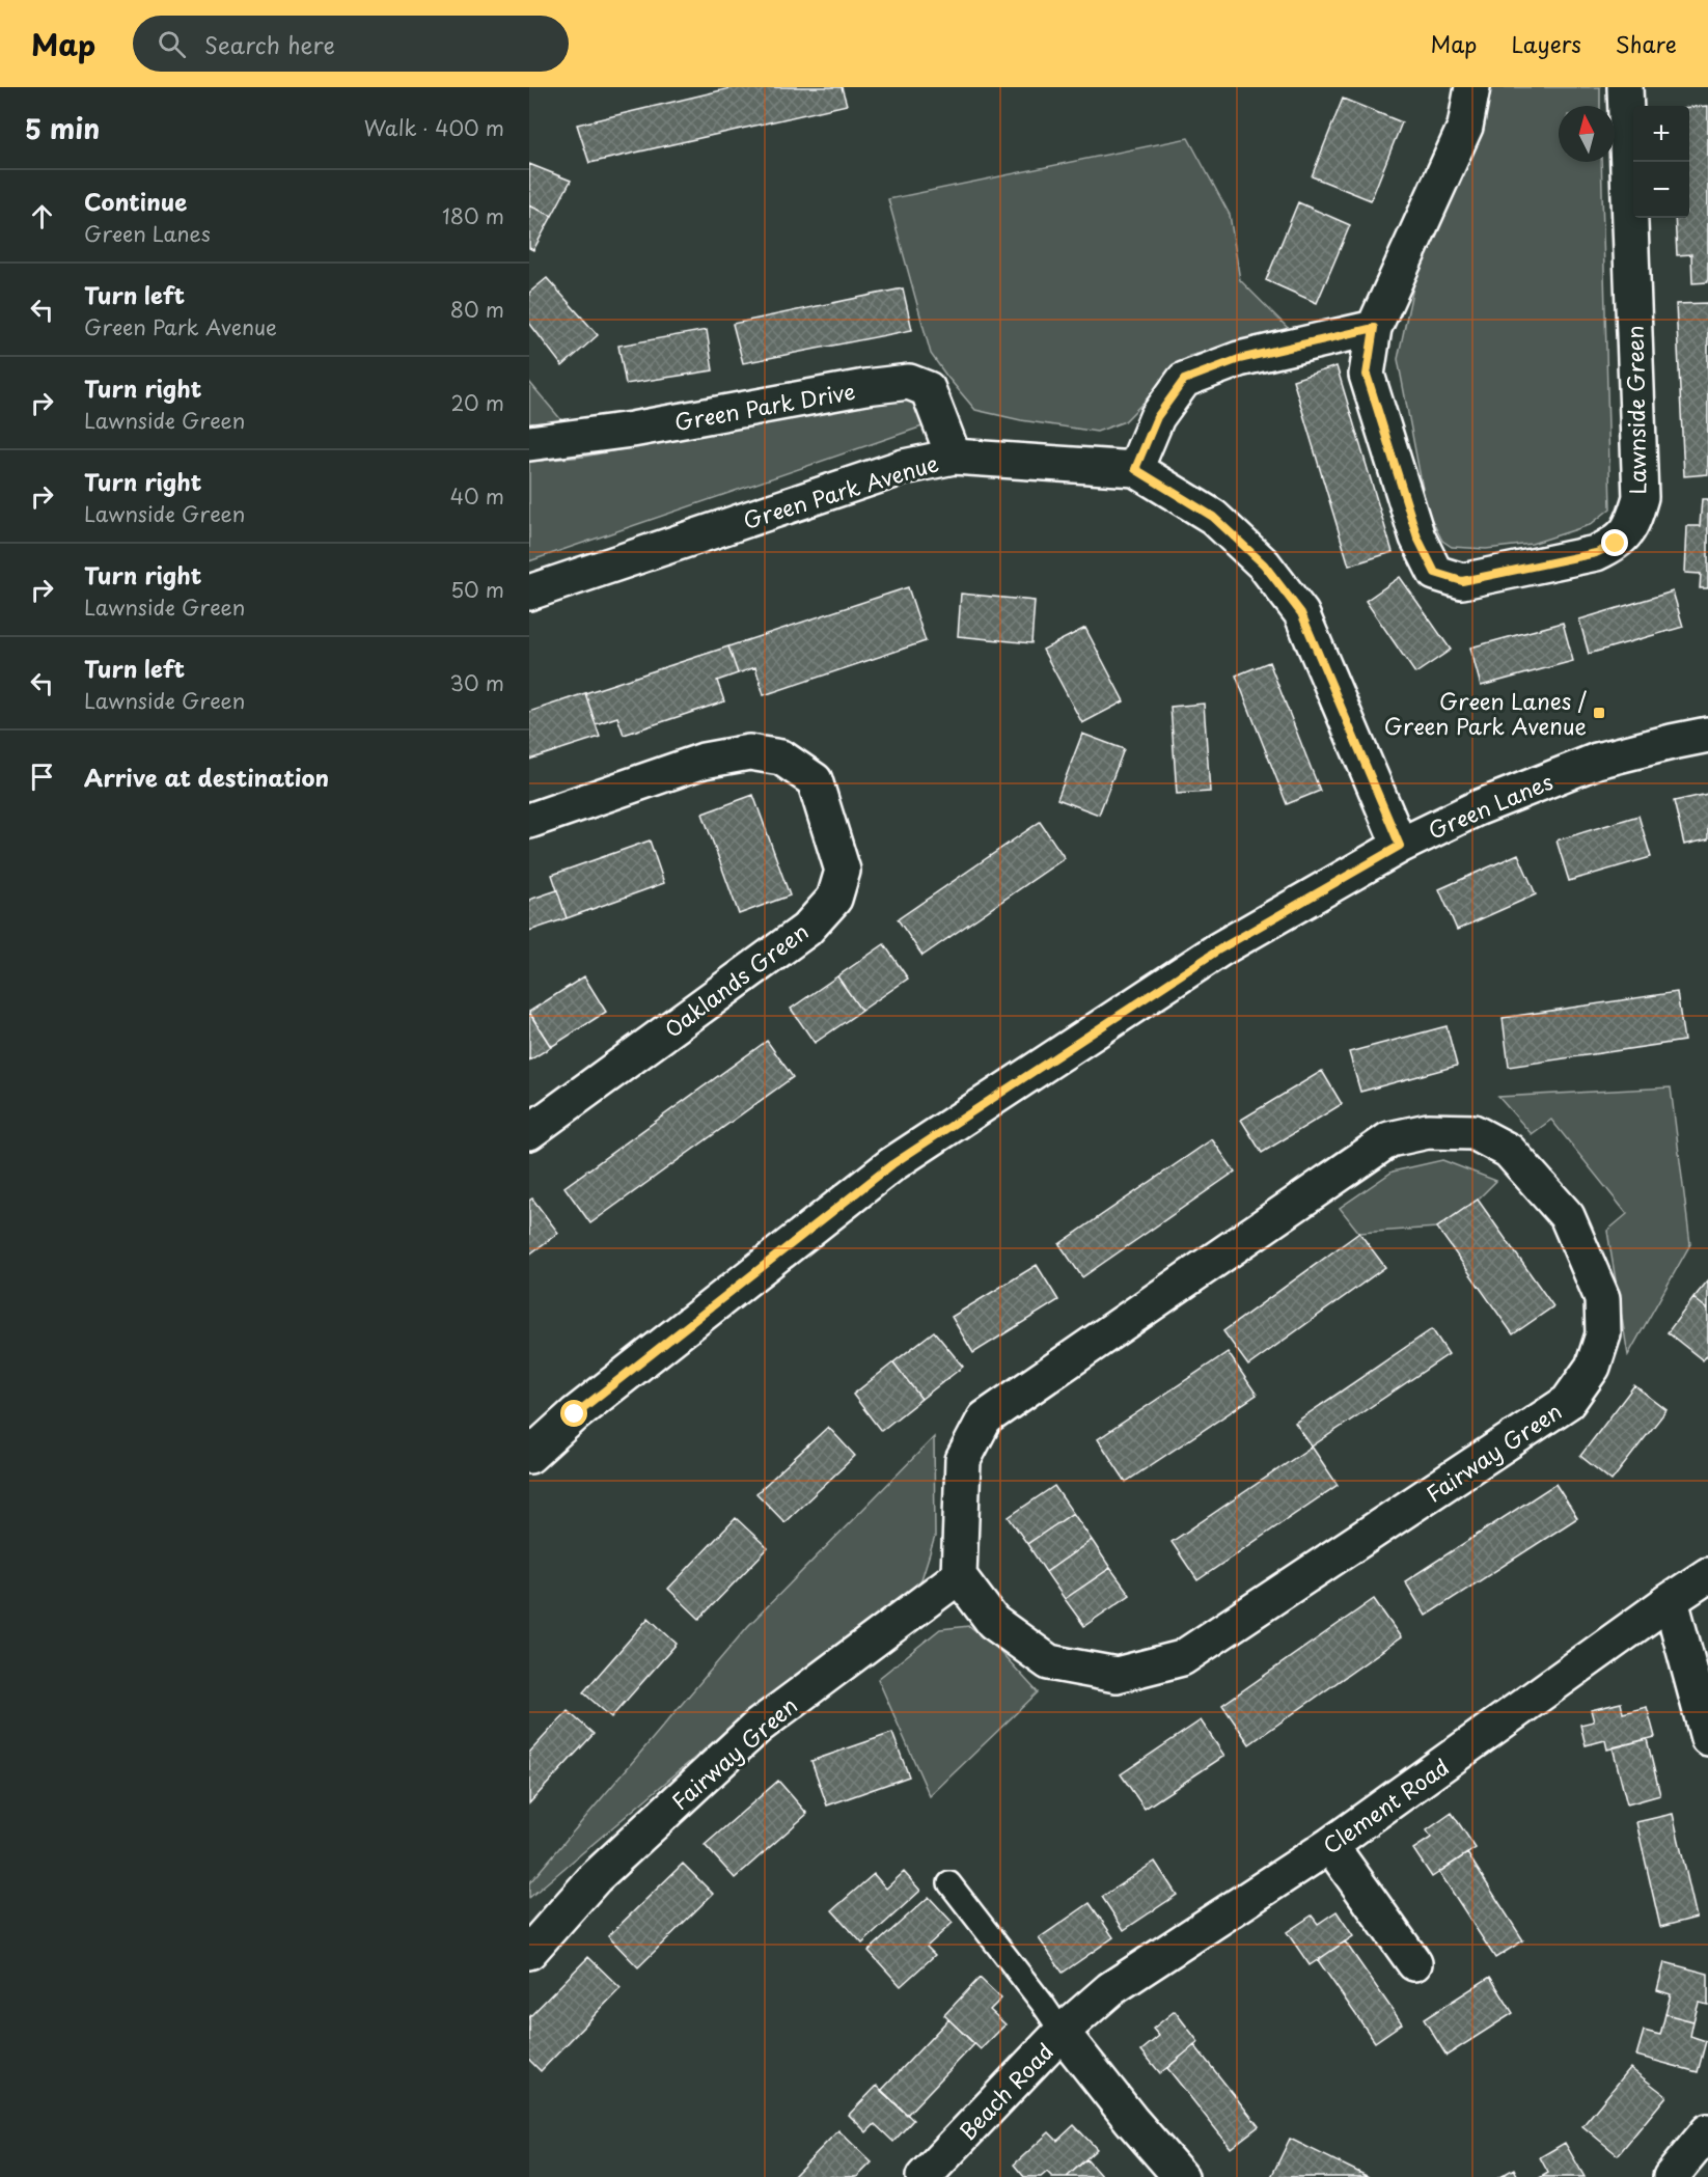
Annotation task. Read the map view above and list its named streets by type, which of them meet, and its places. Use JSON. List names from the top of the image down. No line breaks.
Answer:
{"streets":{"street":["Green Park Drive","Lawnside Green","Green Park Avenue","Green Lanes","Oaklands Green","Fairway Green","Clement Road","Beach Road"]},"crossings":[["Green Park Drive","Green Park Avenue"],["Green Park Avenue","Green Lanes"],["Clement Road","Beach Road"]],"places":{"transit":["Green Lanes / Green Park Avenue"]},"north":"top","page":{"header":"Map","search":"Search here","nav":["Map","Layers","Share"],"heading":["5 min","Walk · 400 m"],"map_buttons":["+","−"],"list":[["Continue","Green Lanes","180 m"],["Turn left","Green Park Avenue","80 m"],["Turn right","Lawnside Green","20 m"],["Turn right","Lawnside Green","40 m"],["Turn right","Lawnside Green","50 m"],["Turn left","Lawnside Green","30 m"],"Arrive at destination"]}}
